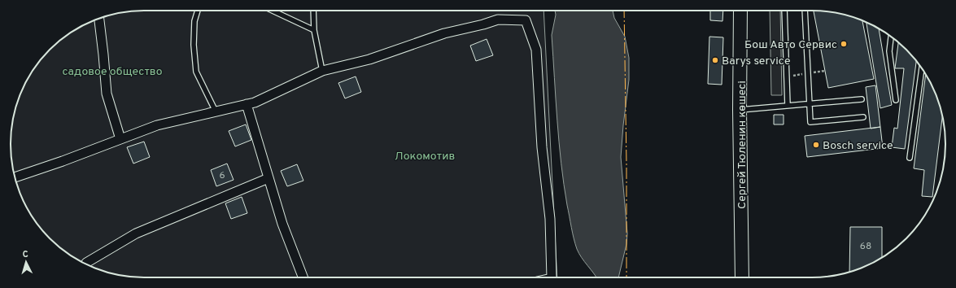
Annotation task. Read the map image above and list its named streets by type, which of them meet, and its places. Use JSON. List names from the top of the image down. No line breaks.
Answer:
{"streets":{"main road":["Сергей Тюленин көшесі"]},"parks":["садовое общество","Локомотив"],"places":["Бош Авто Сервис","Barys service","Bosch service"],"house_numbers":["6","68"],"north":"top"}
